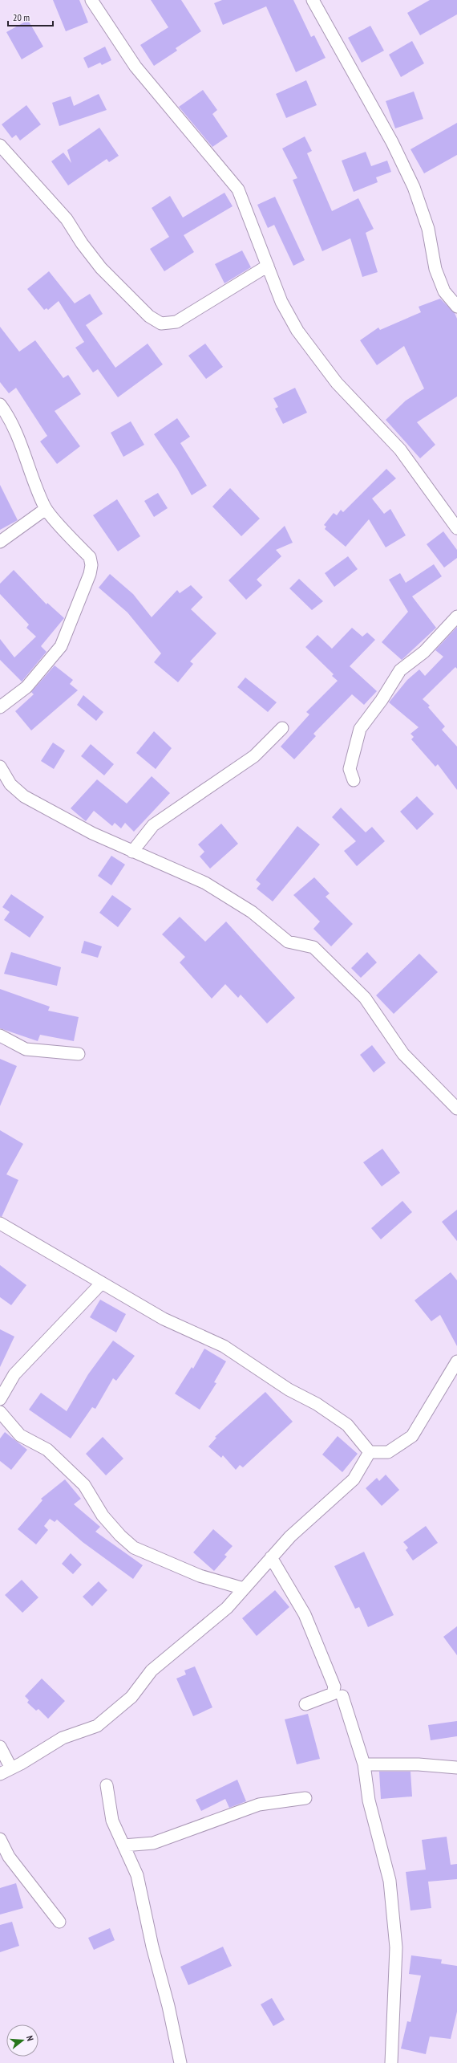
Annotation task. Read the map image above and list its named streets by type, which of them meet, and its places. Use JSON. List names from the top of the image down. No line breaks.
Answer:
{"scale_bar":"20 m","north":"right"}
